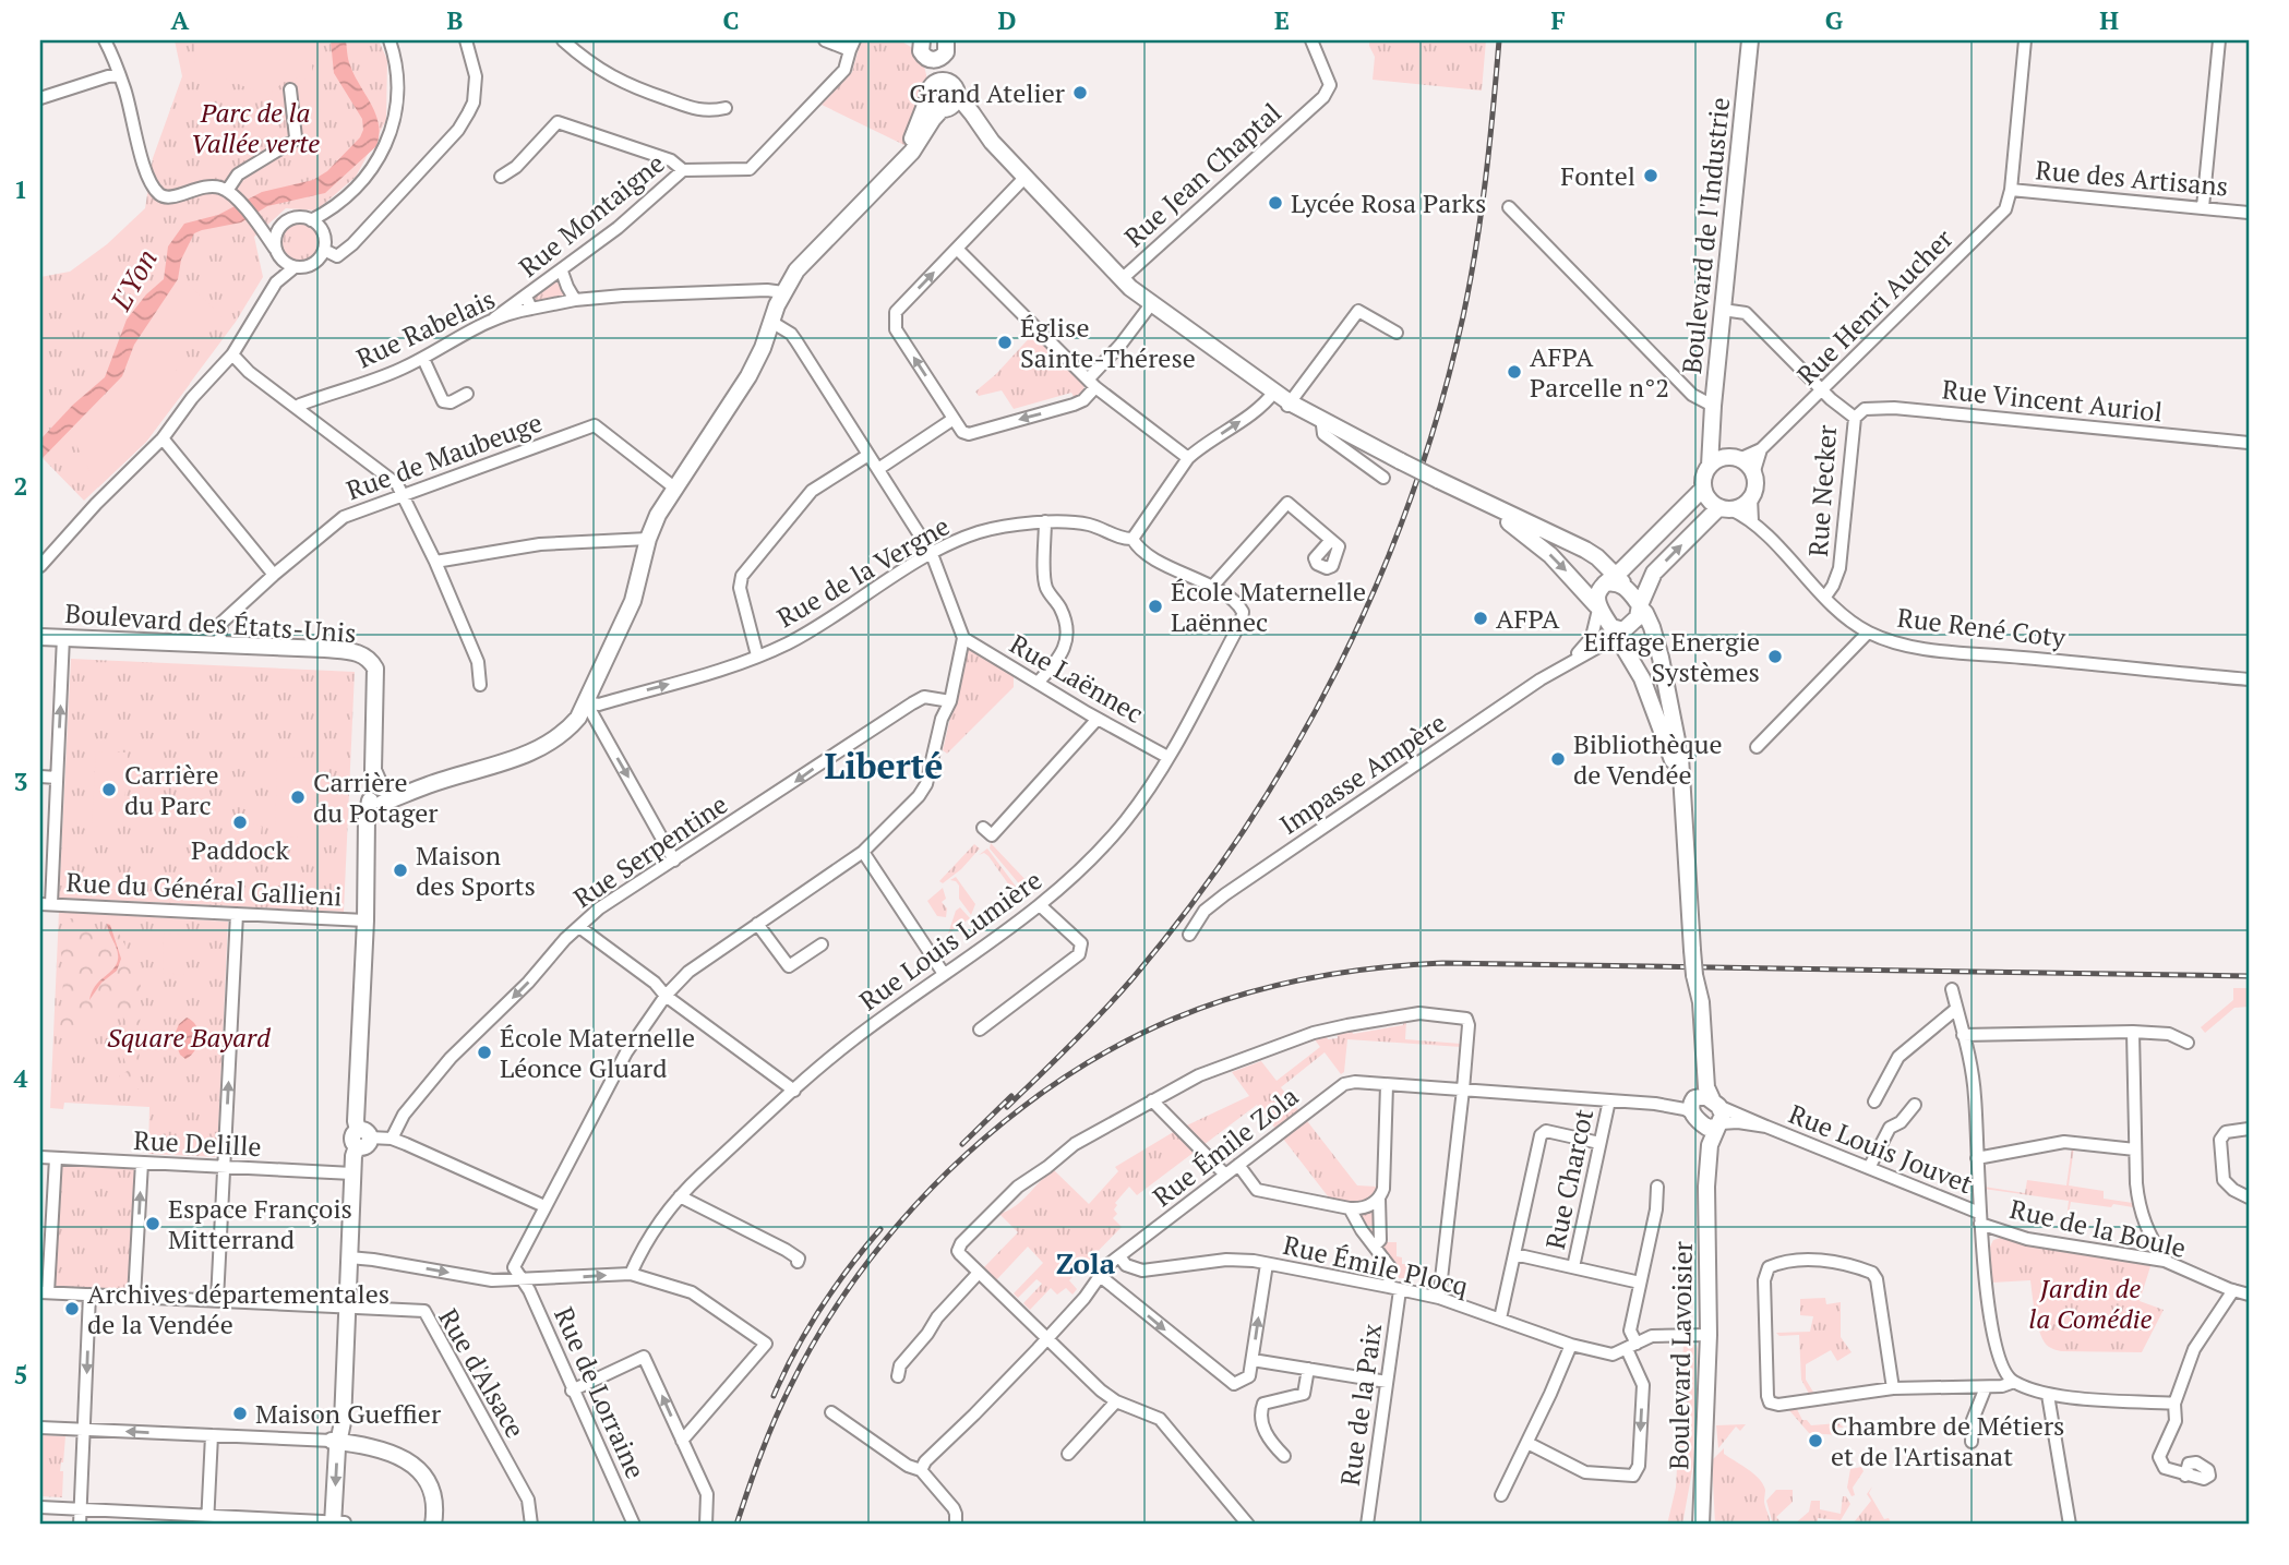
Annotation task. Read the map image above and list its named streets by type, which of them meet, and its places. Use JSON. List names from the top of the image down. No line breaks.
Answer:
{"streets":{"main road":["Boulevard de l'Industrie","Boulevard des États-Unis","Boulevard Lavoisier"],"street":["Rue Jean Chaptal","Rue des Artisans","Rue Montaigne","Rue Henri Aucher","Rue Rabelais","Rue Vincent Auriol","Rue de Maubeuge","Rue Necker","Rue de la Vergne","Rue René Coty","Rue Laënnec","Impasse Ampère","Rue Serpentine","Rue du Général Gallieni","Rue Louis Lumière","Rue Delille","Rue Émile Zola","Rue Louis Jouvet","Rue Charcot","Rue de la Boule","Rue Émile Plocq","Rue d'Alsace","Rue de Lorraine","Rue de la Paix"]},"crossings":[["Rue des Artisans","Rue Henri Aucher"],["Rue Montaigne","Rue Rabelais"],["Boulevard de l'Industrie","Rue Henri Aucher"],["Boulevard de l'Industrie","Rue Necker"],["Boulevard de l'Industrie","Rue René Coty"],["Rue Henri Aucher","Rue Necker"],["Rue Henri Aucher","Rue René Coty"],["Rue Vincent Auriol","Rue Necker"],["Rue de Maubeuge","Boulevard des États-Unis"],["Rue Necker","Rue René Coty"],["Rue de la Vergne","Rue Louis Lumière"],["Rue Laënnec","Rue Louis Lumière"],["Impasse Ampère","Boulevard Lavoisier"],["Rue Émile Zola","Rue Charcot"],["Rue Émile Zola","Rue Émile Plocq"],["Rue Émile Zola","Boulevard Lavoisier"],["Rue Louis Jouvet","Rue de la Boule"],["Rue Louis Jouvet","Boulevard Lavoisier"],["Rue Émile Plocq","Boulevard Lavoisier"],["Rue Émile Plocq","Rue de la Paix"]],"districts":["Liberté","Zola"],"water":["L'Yon"],"parks":["Parc de la Vallée verte","Square Bayard","Jardin de la Comédie"],"places":["Grand Atelier","Fontel","Lycée Rosa Parks","Église Sainte-Thérese","AFPA Parcelle n°2","École Maternelle Laënnec","AFPA","Eiffage Energie Systèmes","Bibliothèque de Vendée","Carrière du Parc","Carrière du Potager","Paddock","Maison des Sports","École Maternelle Léonce Gluard","Espace François Mitterrand","Archives départementales de la Vendée","Maison Gueffier","Chambre de Métiers et de l'Artisanat"],"grid":{"columns":["A","B","C","D","E","F","G","H"],"rows":["1","2","3","4","5"]}}
